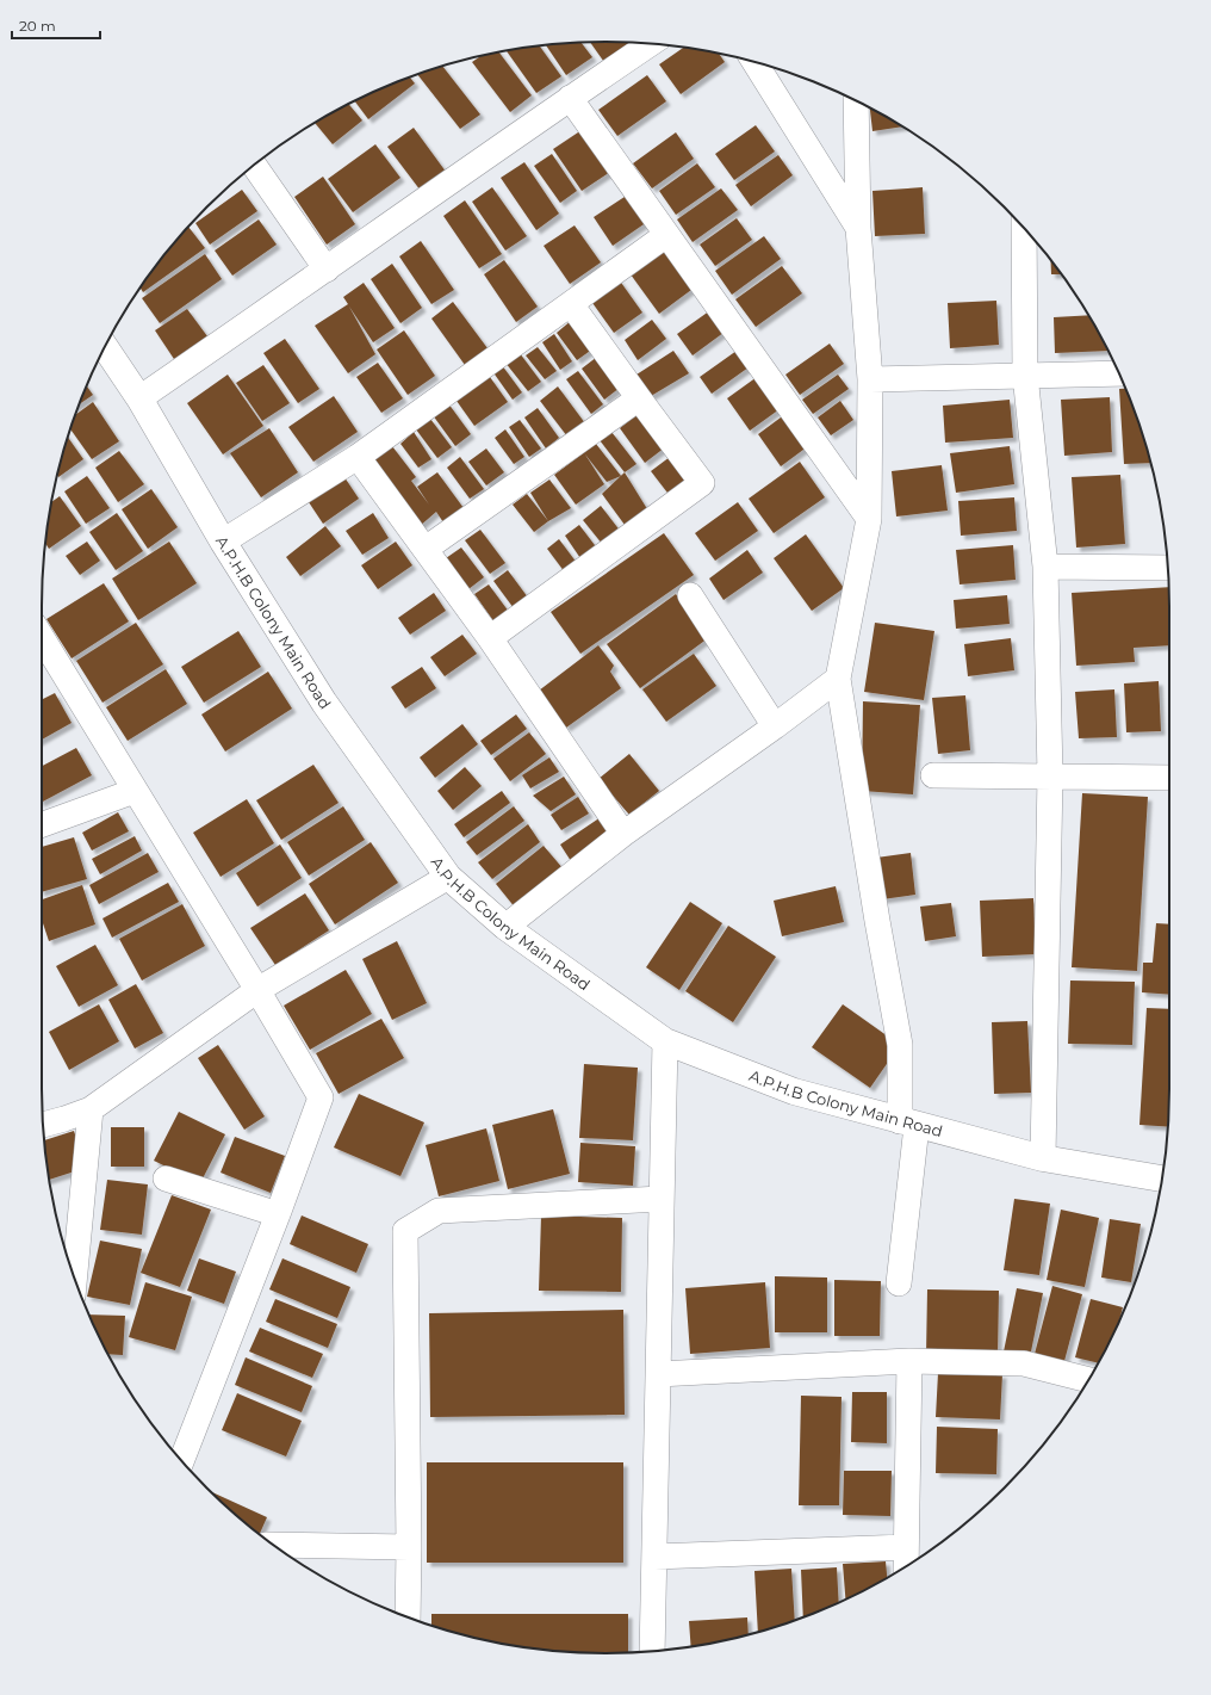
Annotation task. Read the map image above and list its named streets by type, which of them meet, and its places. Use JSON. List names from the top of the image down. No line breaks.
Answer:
{"streets":{"street":["A.P.H.B Colony Main Road"]},"scale_bar":"20 m"}
